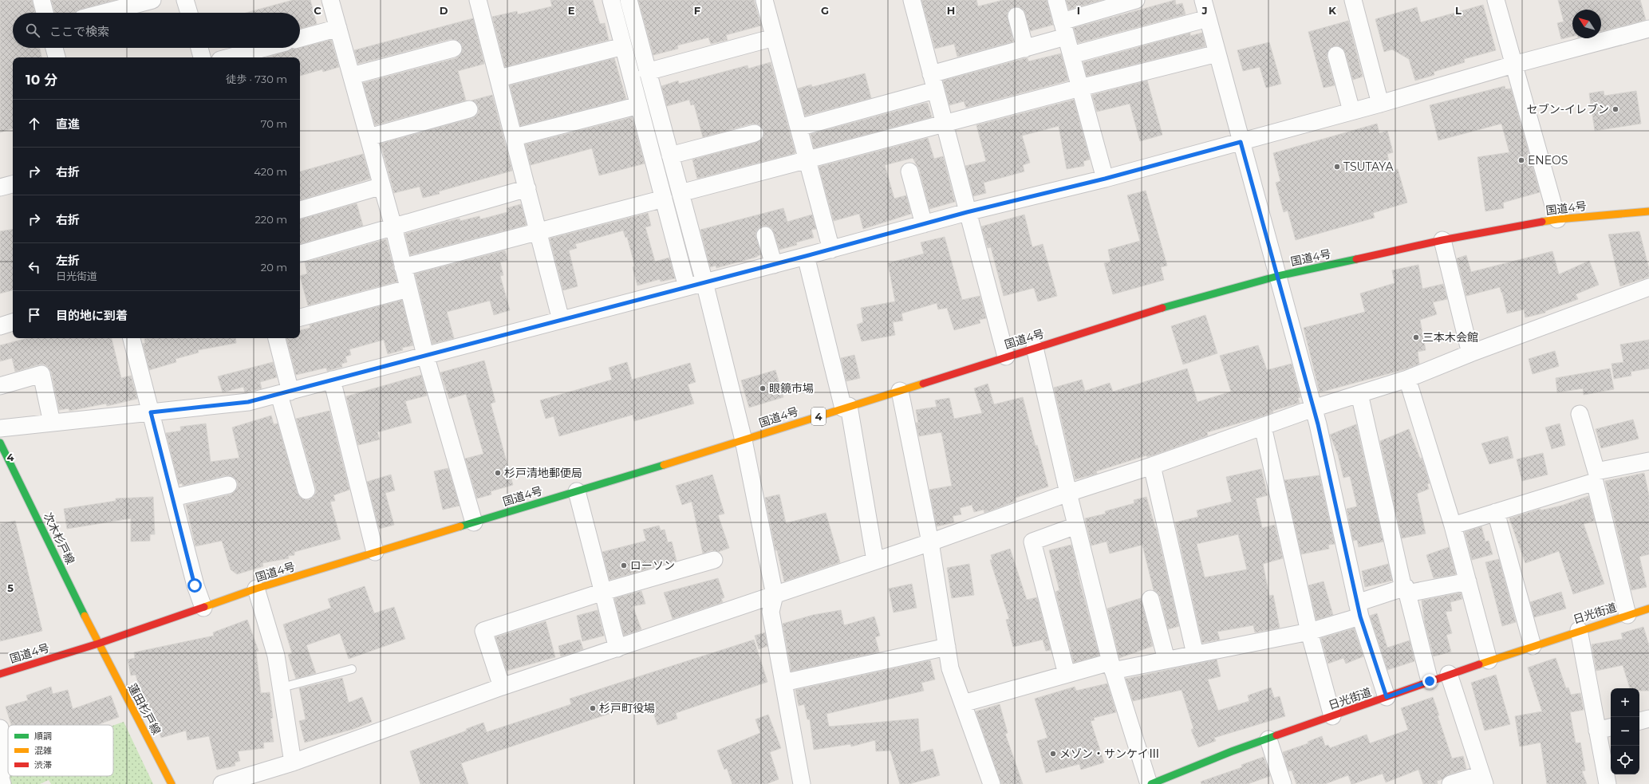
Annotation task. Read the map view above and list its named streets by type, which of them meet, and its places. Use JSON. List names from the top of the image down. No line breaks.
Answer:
{"streets":{"main road":["国道4号","4","次木杉戸線","日光街道","蓮田杉戸線"]},"crossings":[["国道4号","次木杉戸線"],["国道4号","蓮田杉戸線"],["次木杉戸線","蓮田杉戸線"]],"places":["セブン-イレブン","ENEOS","TSUTAYA","三本木会館","眼鏡市場","杉戸清地郵便局","ローソン","杉戸町役場","メゾン・サンケイⅢ"],"legend":["順調","混雑","渋滞"],"north":"top left","page":{"search":"ここで検索","heading":["10 分","徒歩 · 730 m"],"list":[["直進","70 m"],["右折","420 m"],["右折","220 m"],["左折","日光街道","20 m"],"目的地に到着"],"map_buttons":["+","−"]},"grid":{"columns":["C","D","E","F","G","H","I","J","K","L"],"rows":["4","5"]}}
